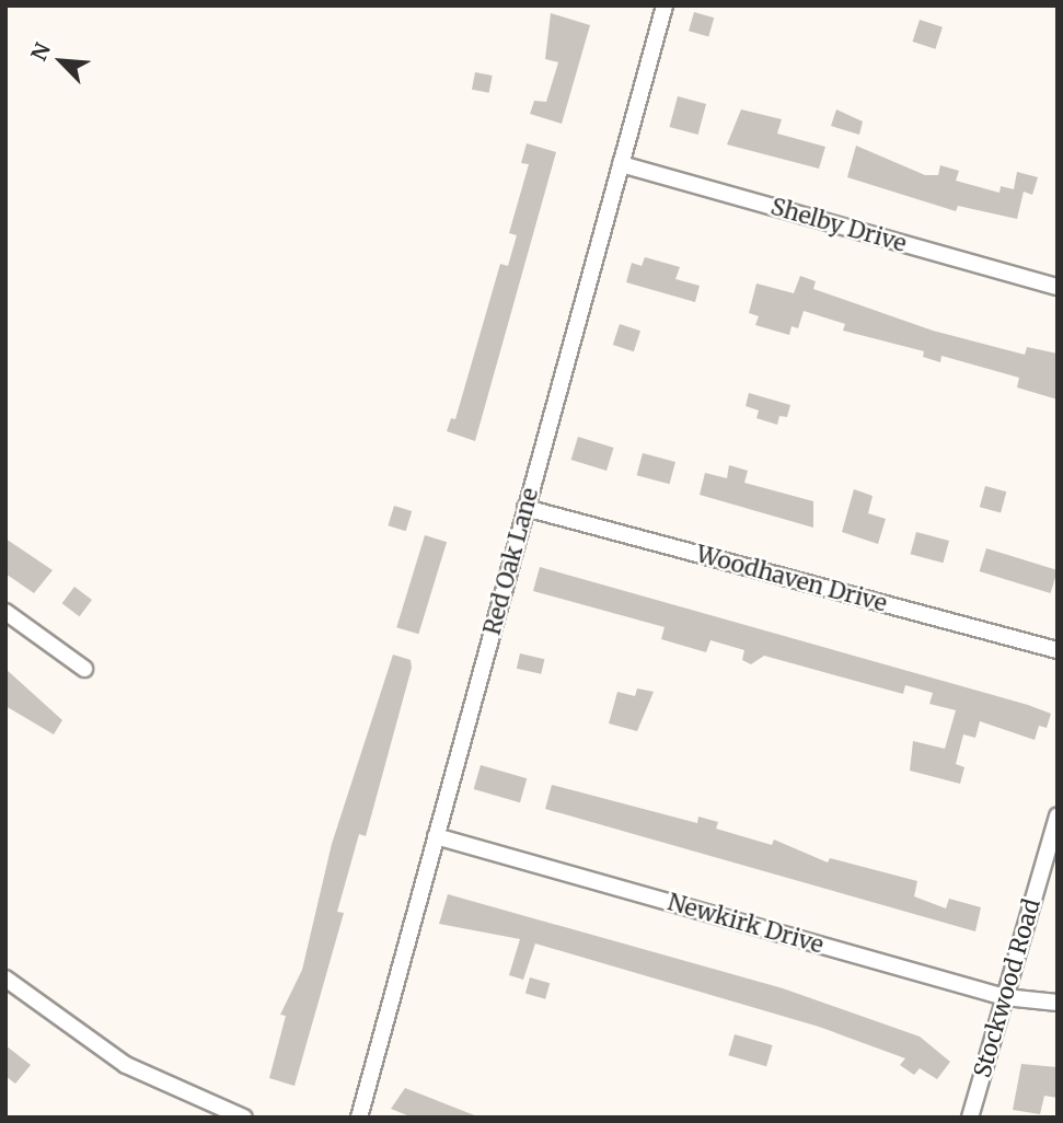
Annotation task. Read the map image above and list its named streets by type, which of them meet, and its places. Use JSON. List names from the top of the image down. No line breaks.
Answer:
{"streets":{"street":["Shelby Drive","Red Oak Lane","Woodhaven Drive","Newkirk Drive","Stockwood Road"]},"crossings":[["Shelby Drive","Red Oak Lane"],["Red Oak Lane","Woodhaven Drive"],["Red Oak Lane","Newkirk Drive"],["Newkirk Drive","Stockwood Road"]],"north":"top left"}
